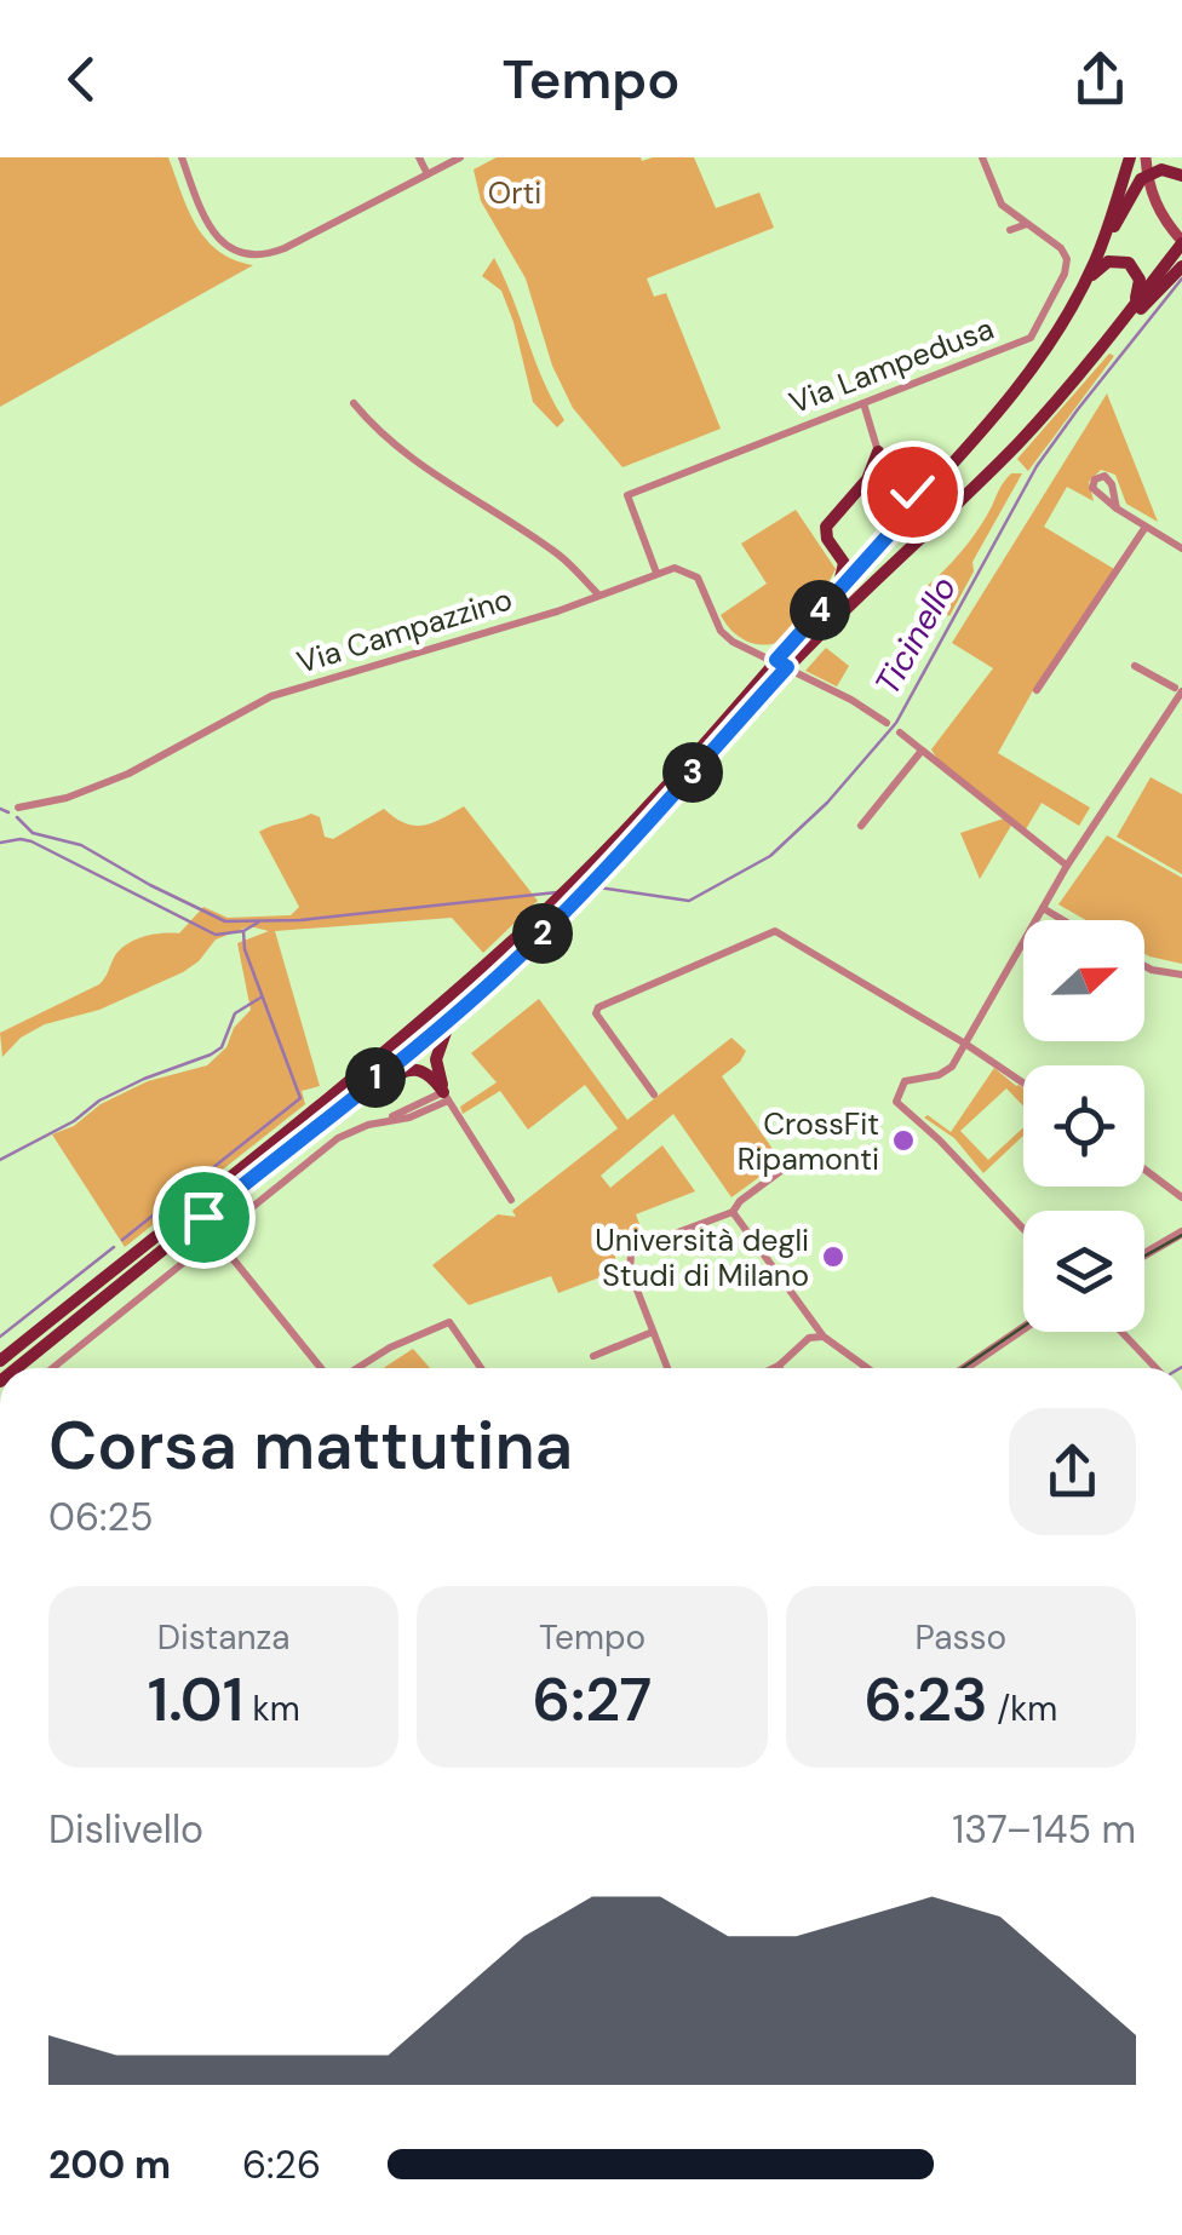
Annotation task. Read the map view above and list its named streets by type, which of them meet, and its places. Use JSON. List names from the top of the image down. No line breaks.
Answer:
{"streets":{"street":["Via Lampedusa","Via Campazzino"]},"crossings":[["Via Lampedusa","Via Campazzino"]],"water":["Ticinello"],"parks":["Orti"],"places":["CrossFit Ripamonti","Università degli Studi di Milano"],"north":"right","page":{"header":"Tempo","pins":["4","3","2","1"],"heading":["Corsa mattutina","06:25"],"stats":[["Distanza","1.01 km"],["Tempo","6:27"],["Passo","6:23 /km"]],"chart":["Dislivello","137–145 m"],"list":[{"name":"200 m","note":"6:26"}]}}
